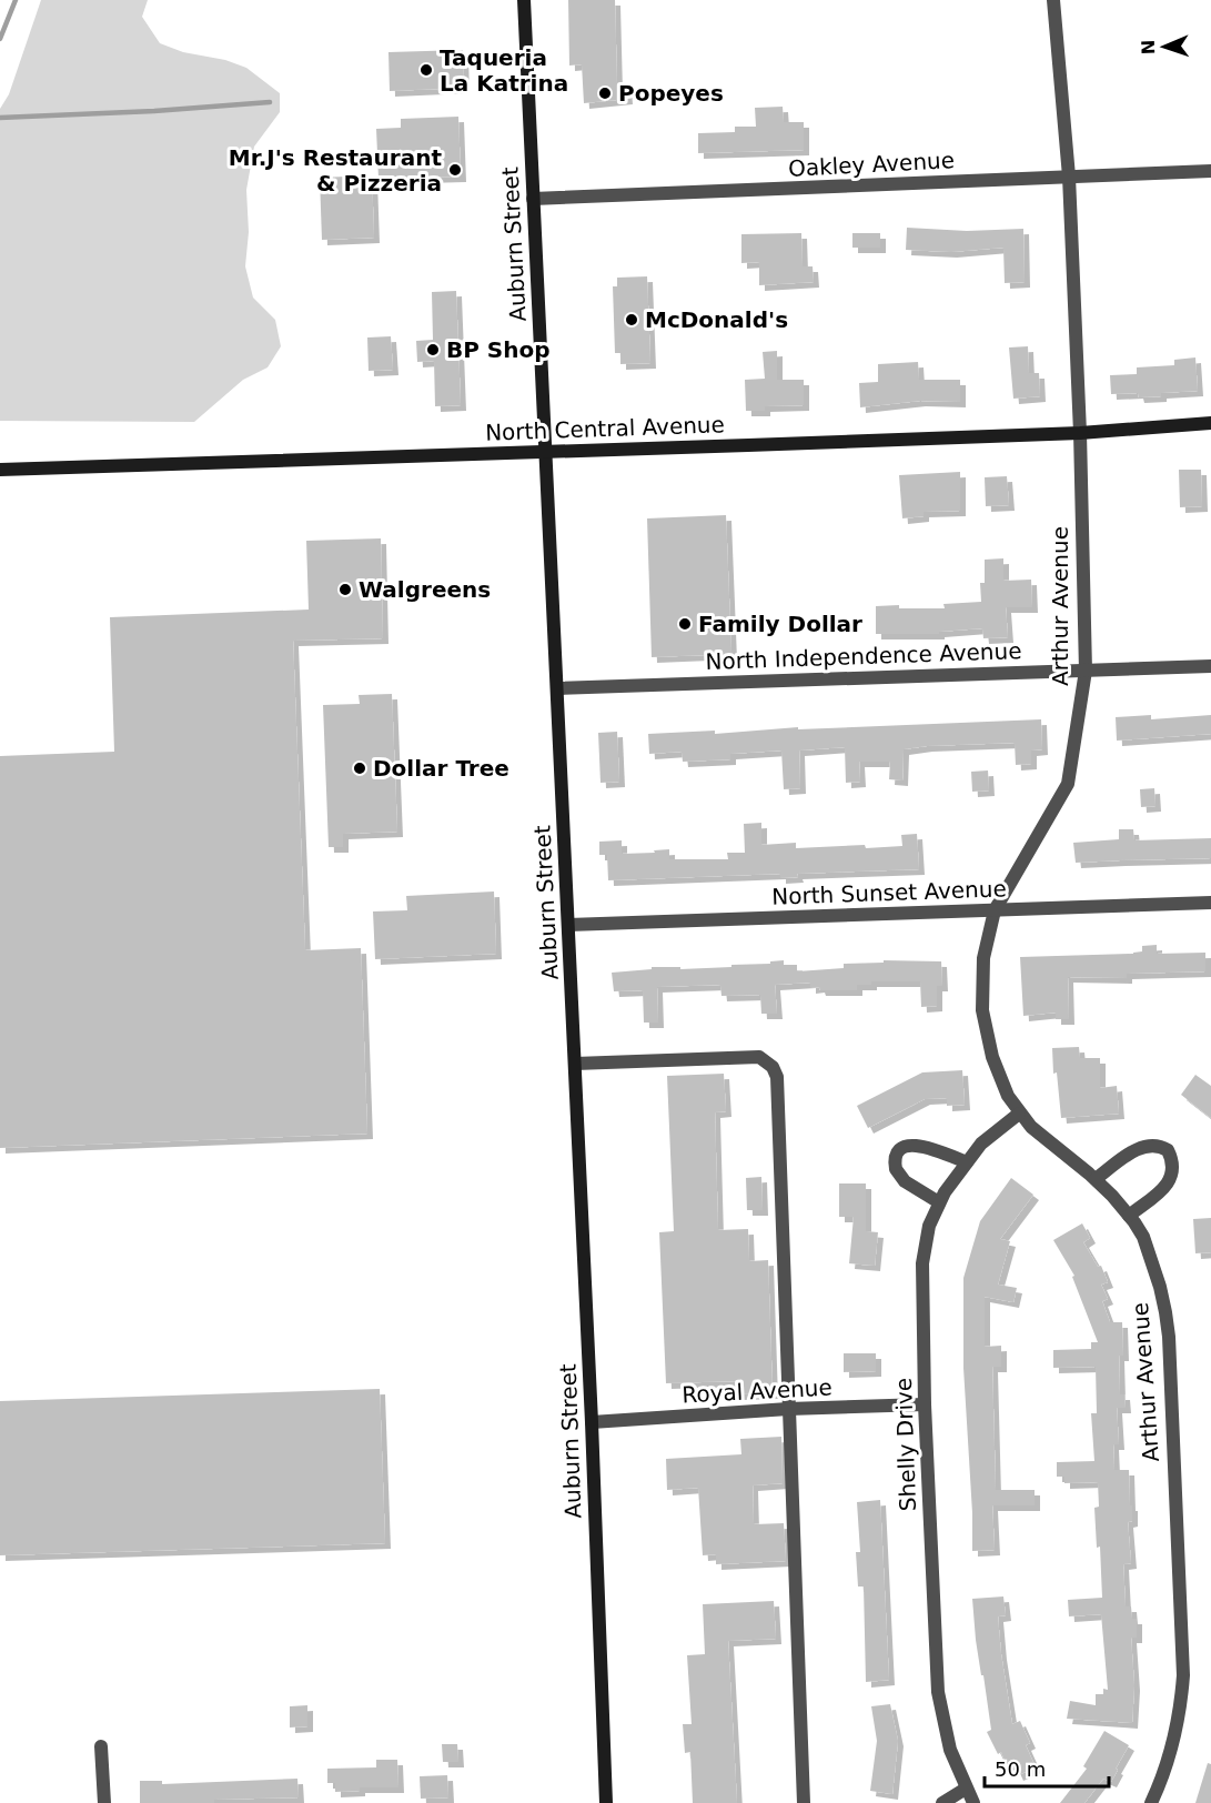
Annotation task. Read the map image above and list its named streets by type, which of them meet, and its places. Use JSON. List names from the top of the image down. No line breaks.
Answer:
{"streets":{"main road":["Auburn Street","North Central Avenue"],"street":["Oakley Avenue","Arthur Avenue","North Independence Avenue","North Sunset Avenue","Royal Avenue","Shelly Drive"]},"crossings":[["Oakley Avenue","Auburn Street"],["Oakley Avenue","Arthur Avenue"],["Auburn Street","North Central Avenue"],["Auburn Street","North Independence Avenue"],["Auburn Street","North Sunset Avenue"],["Auburn Street","Royal Avenue"],["North Central Avenue","Arthur Avenue"],["Arthur Avenue","North Independence Avenue"],["Arthur Avenue","North Sunset Avenue"],["Arthur Avenue","Shelly Drive"],["Royal Avenue","Shelly Drive"]],"places":["Taqueria La Katrina","Popeyes","Mr.J's Restaurant & Pizzeria","McDonald's","BP Shop","Walgreens","Family Dollar","Dollar Tree"],"scale_bar":"50 m","north":"left"}
